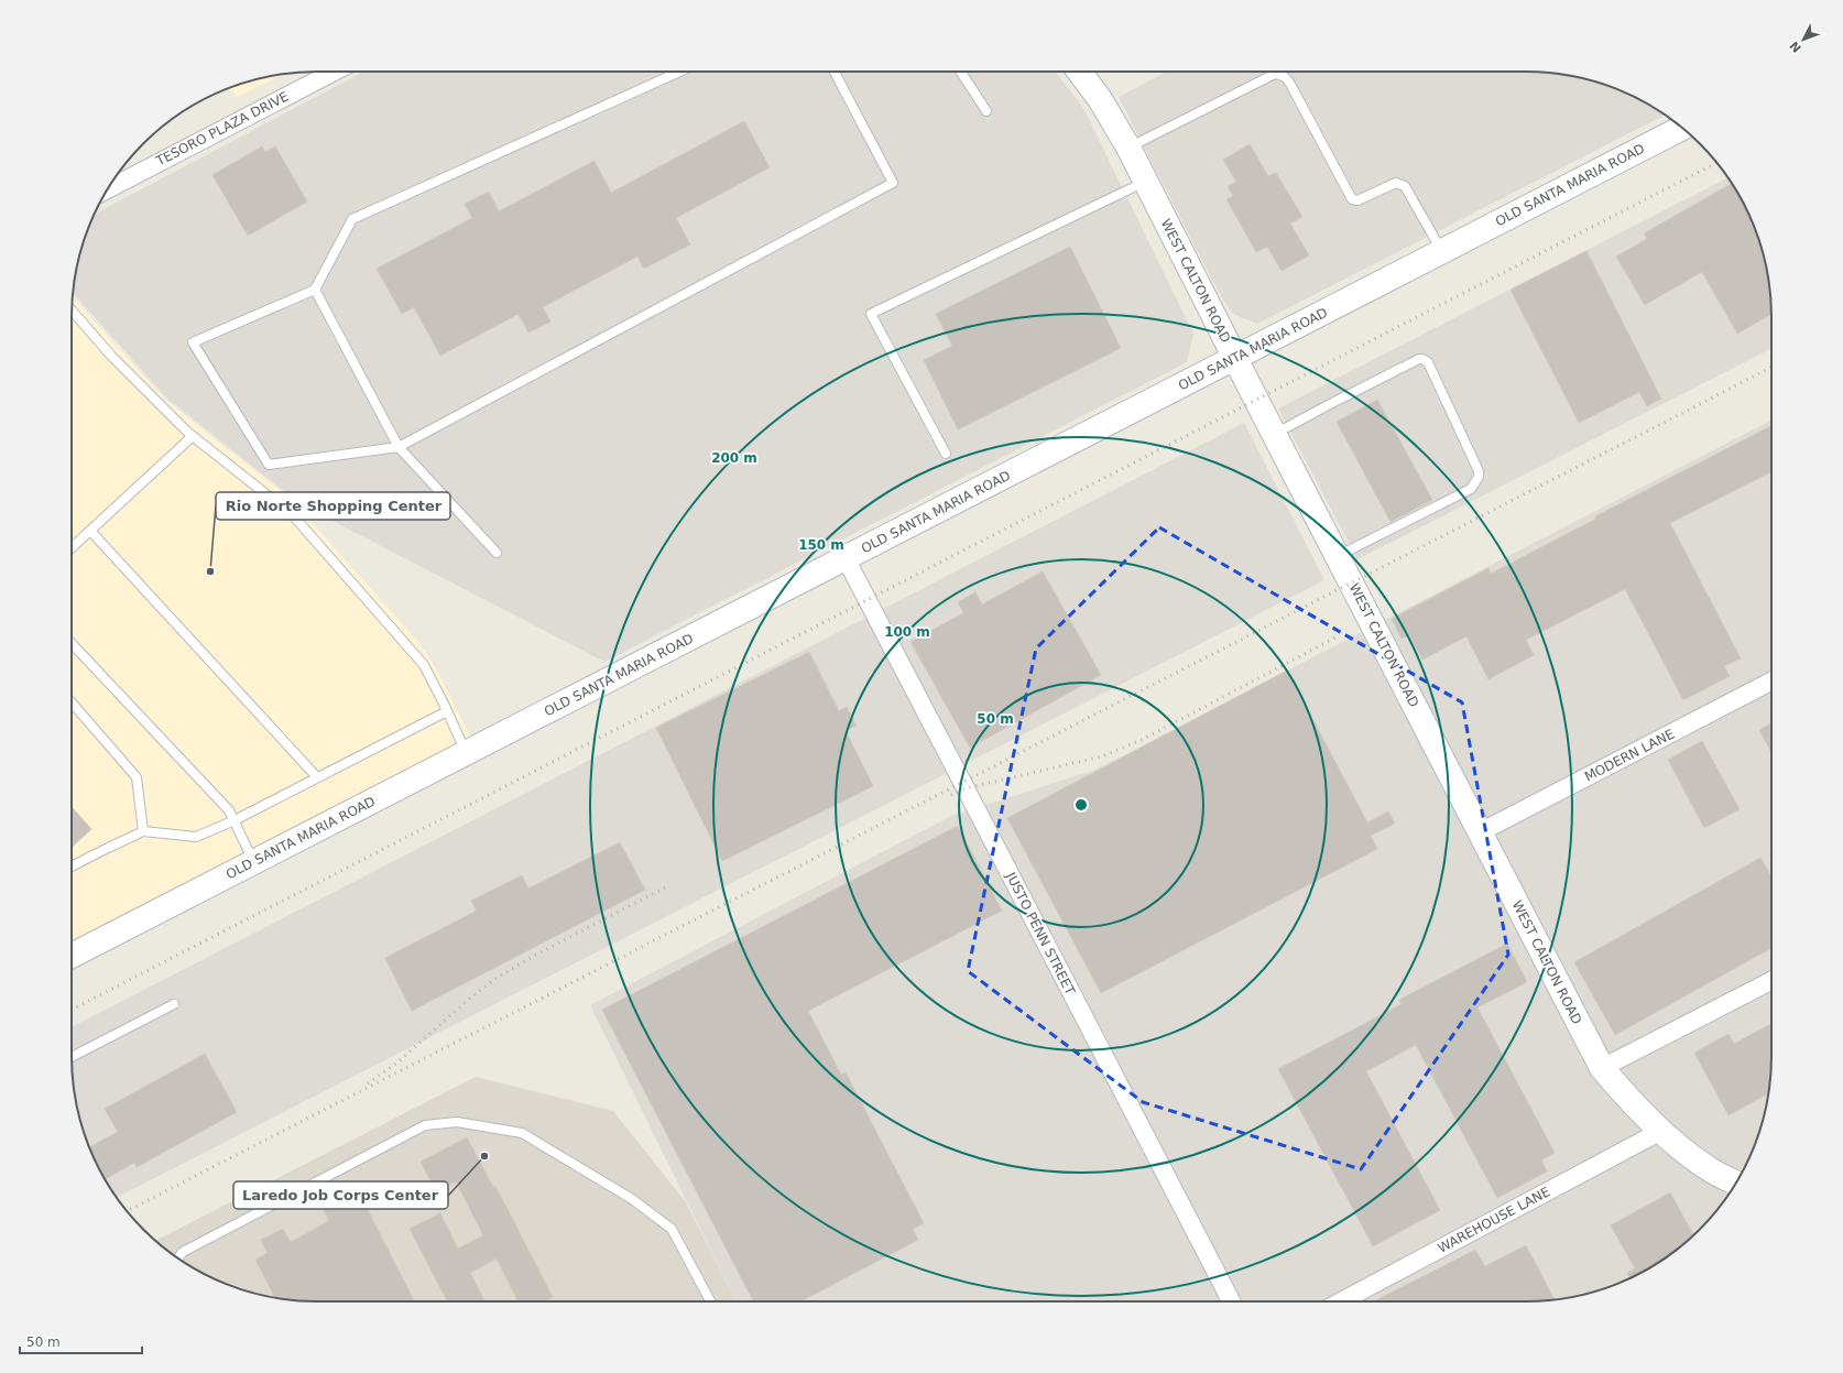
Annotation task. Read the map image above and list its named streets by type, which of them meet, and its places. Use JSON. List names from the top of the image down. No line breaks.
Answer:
{"streets":{"main road":["OLD SANTA MARIA ROAD","WEST CALTON ROAD"],"street":["TESORO PLAZA DRIVE","MODERN LANE","JUSTO PENN STREET","WAREHOUSE LANE"]},"crossings":[["OLD SANTA MARIA ROAD","WEST CALTON ROAD"],["OLD SANTA MARIA ROAD","JUSTO PENN STREET"],["WEST CALTON ROAD","MODERN LANE"],["WEST CALTON ROAD","WAREHOUSE LANE"]],"places":["Rio Norte Shopping Center","Laredo Job Corps Center"],"scale_bar":"50 m","north":"bottom left","rings":["200 m","150 m","100 m","50 m"]}
